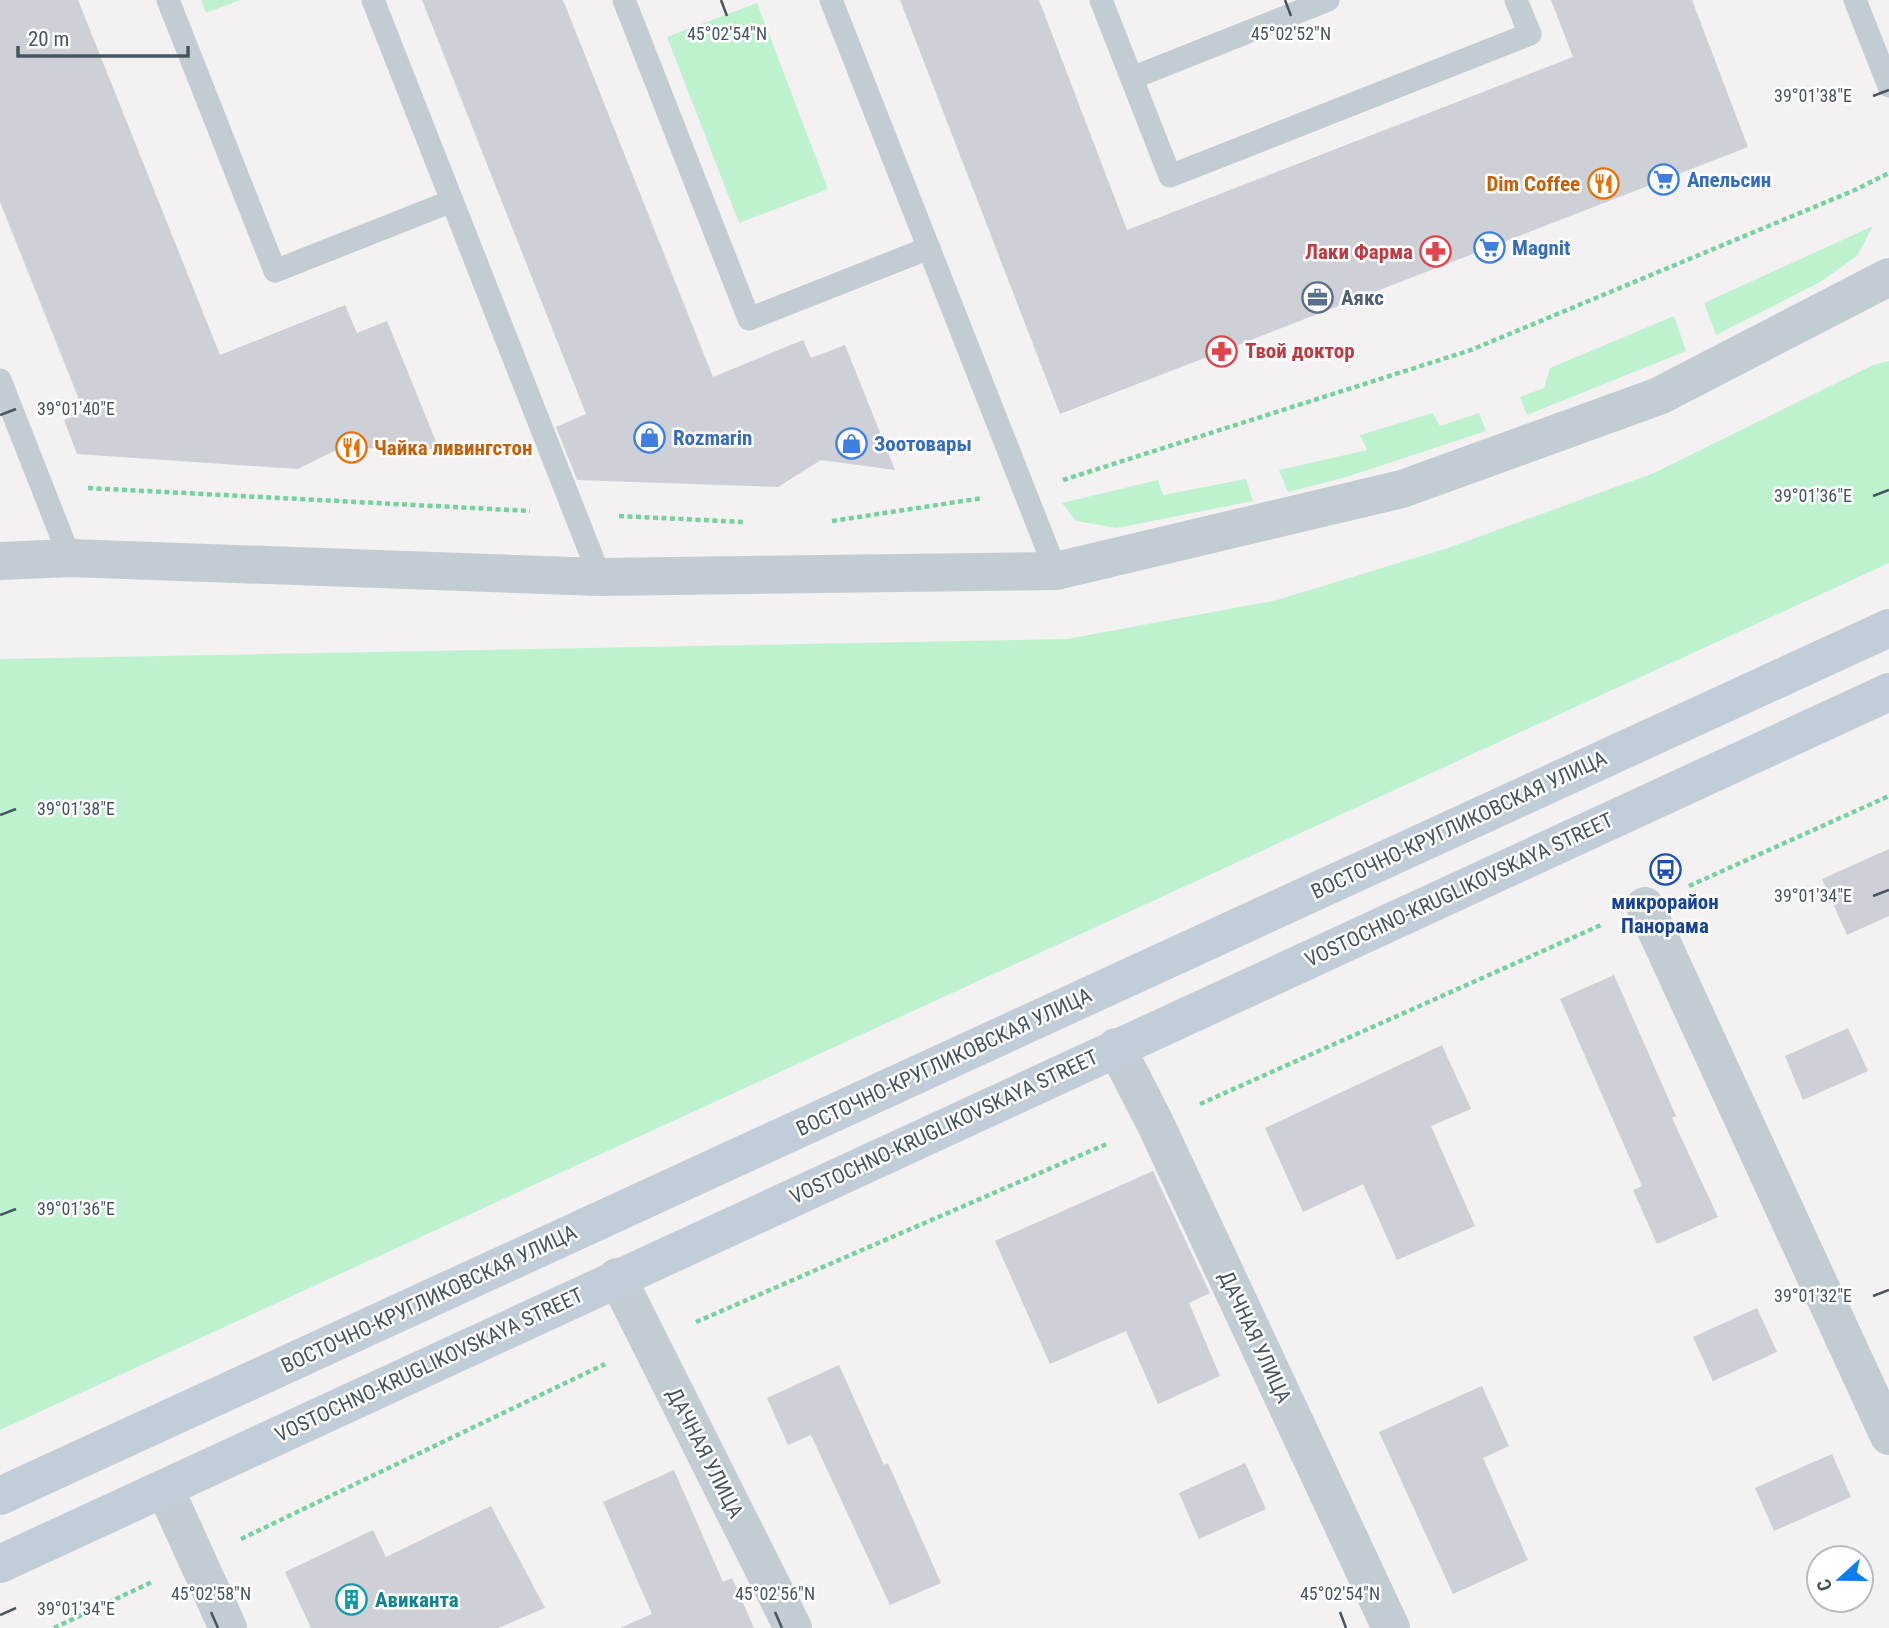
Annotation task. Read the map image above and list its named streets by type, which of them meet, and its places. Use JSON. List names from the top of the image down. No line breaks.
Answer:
{"streets":{"main road":["ВОСТОЧНО-КРУГЛИКОВСКАЯ УЛИЦА","VOSTOCHNO-KRUGLIKOVSKAYA STREET"],"street":["ДАЧНАЯ УЛИЦА"]},"crossings":[["VOSTOCHNO-KRUGLIKOVSKAYA STREET","ДАЧНАЯ УЛИЦА"]],"places":{"supermarket":["Апельсин","Magnit"],"restaurant":["Dim Coffee","Чайка ливингстон"],"pharmacy":["Лаки Фарма","Твой доктор"],"office":["Аякс"],"shop":["Rozmarin","Зоотовары"],"bus stop":["микрорайон Панорама"],"building":["Авиканта"]},"scale_bar":"20 m","north":"left","coordinates":["45°02'54\"N","45°02'52\"N","39°01'38\"E","39°01'40\"E","39°01'36\"E","39°01'34\"E","39°01'32\"E","45°02'58\"N","45°02'56\"N"]}
